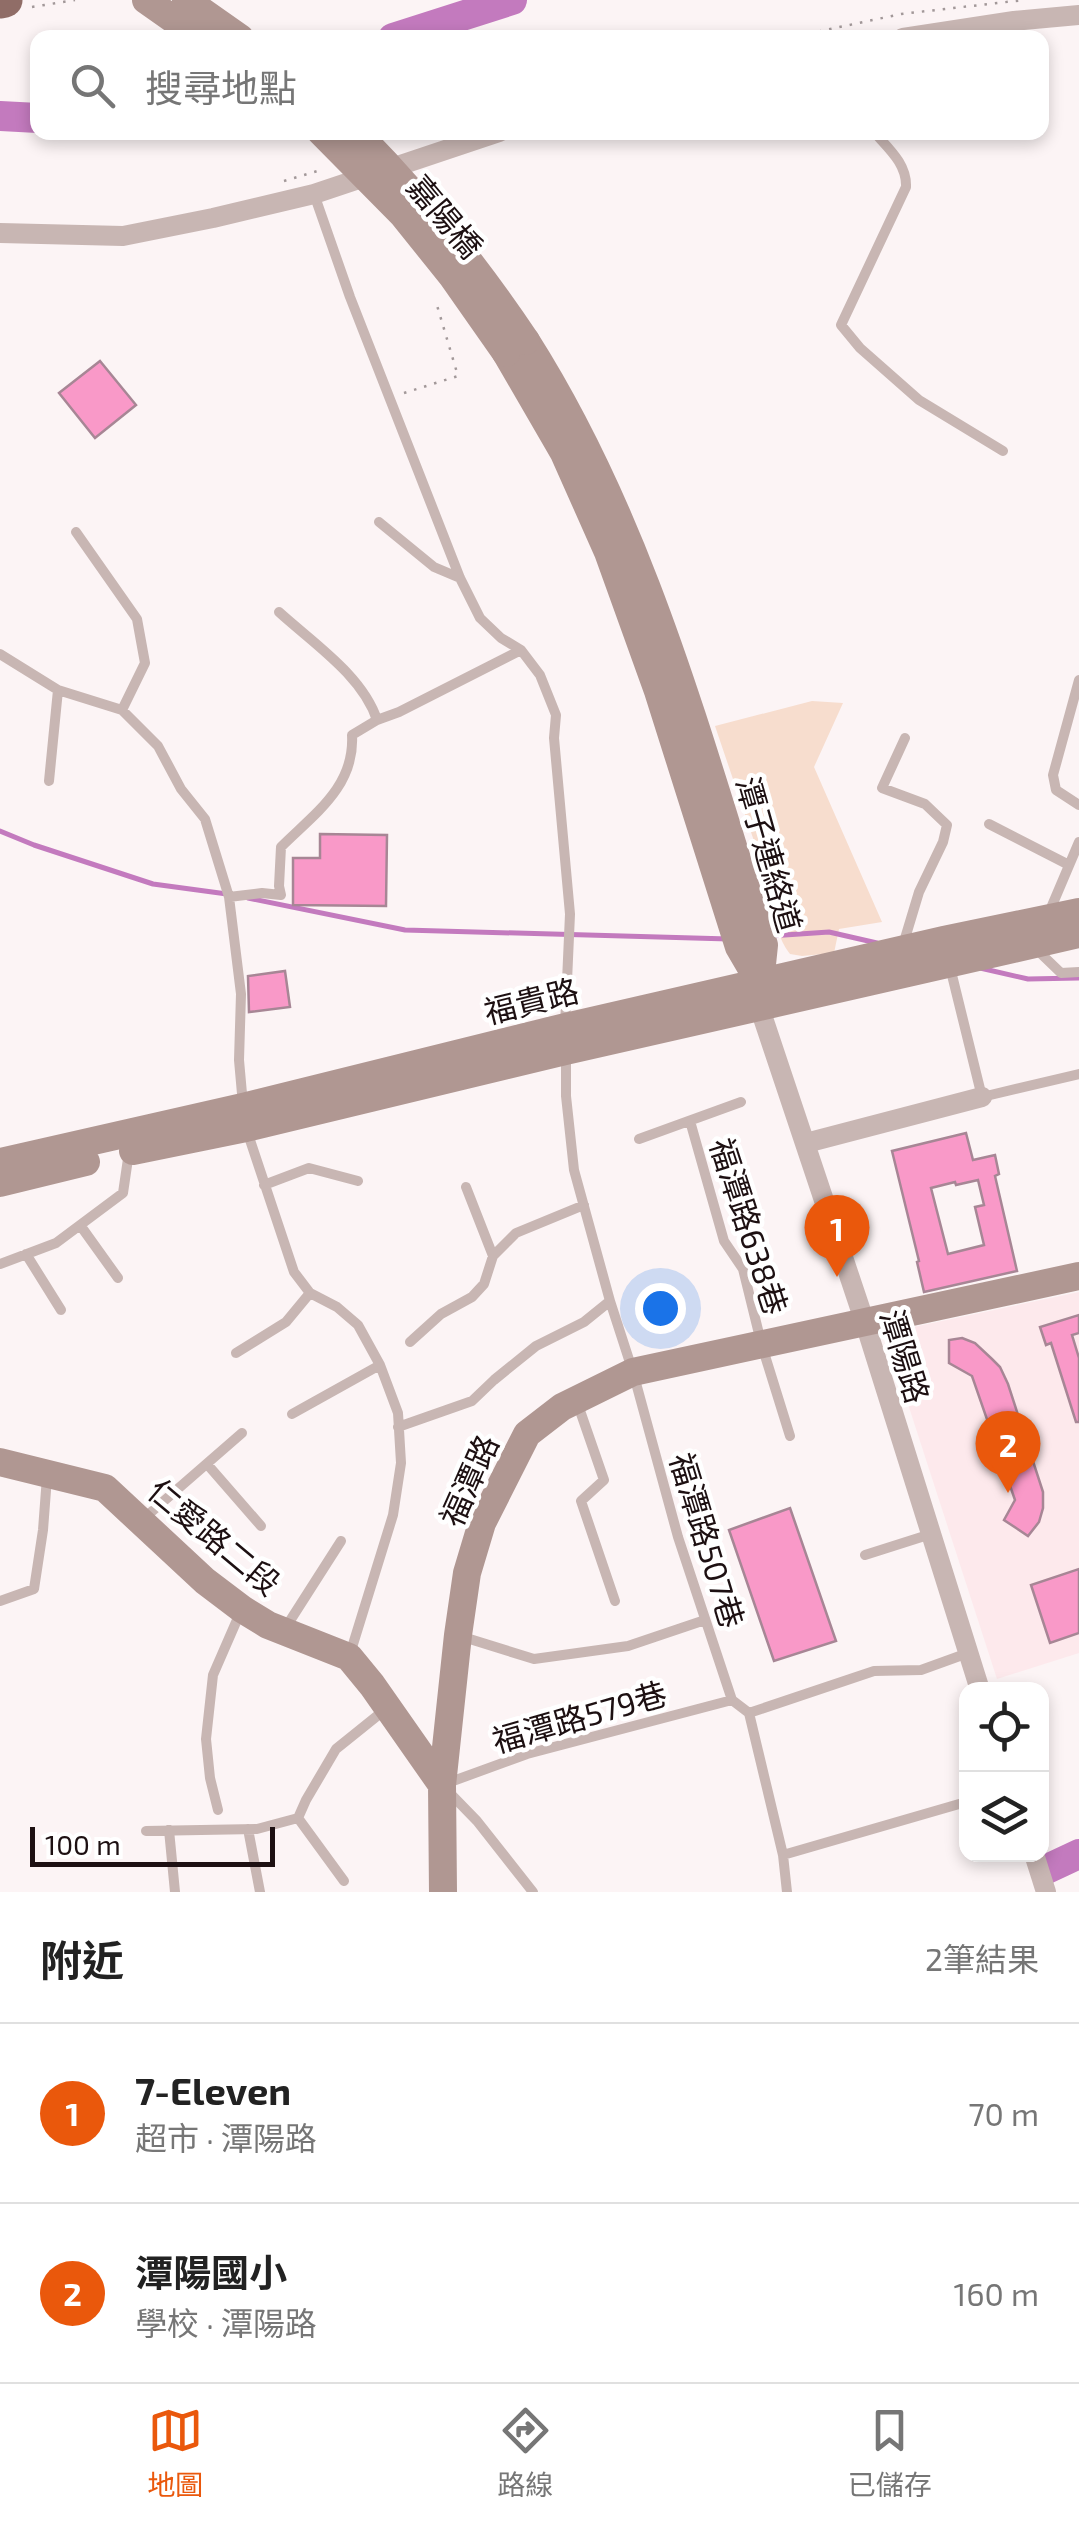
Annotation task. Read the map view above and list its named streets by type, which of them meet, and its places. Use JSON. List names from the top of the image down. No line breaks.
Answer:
{"streets":{"street":["嘉陽橋","潭子連絡道","福貴路","潭陽路","福潭路","仁愛路二段"],"lane":["福潭路638巷","福潭路507巷","福潭路579巷"]},"crossings":[["嘉陽橋","潭子連絡道"],["潭子連絡道","福貴路"],["潭子連絡道","潭陽路"],["福貴路","潭陽路"],["福貴路","福潭路507巷"],["福潭路638巷","福潭路"],["潭陽路","福潭路"],["福潭路","福潭路507巷"],["福潭路","福潭路579巷"],["福潭路507巷","福潭路579巷"]],"scale_bar":"100 m","page":{"search":"搜尋地點","pins":["1","2"],"scale":"100 m","heading":["附近","2筆結果"],"list":[{"mark":"1","name":"7-Eleven","note":"超市 · 潭陽路","value":"70 m"},{"mark":"2","name":"潭陽國小","note":"學校 · 潭陽路","value":"160 m"}],"nav":["地圖","路線","已儲存"]}}
